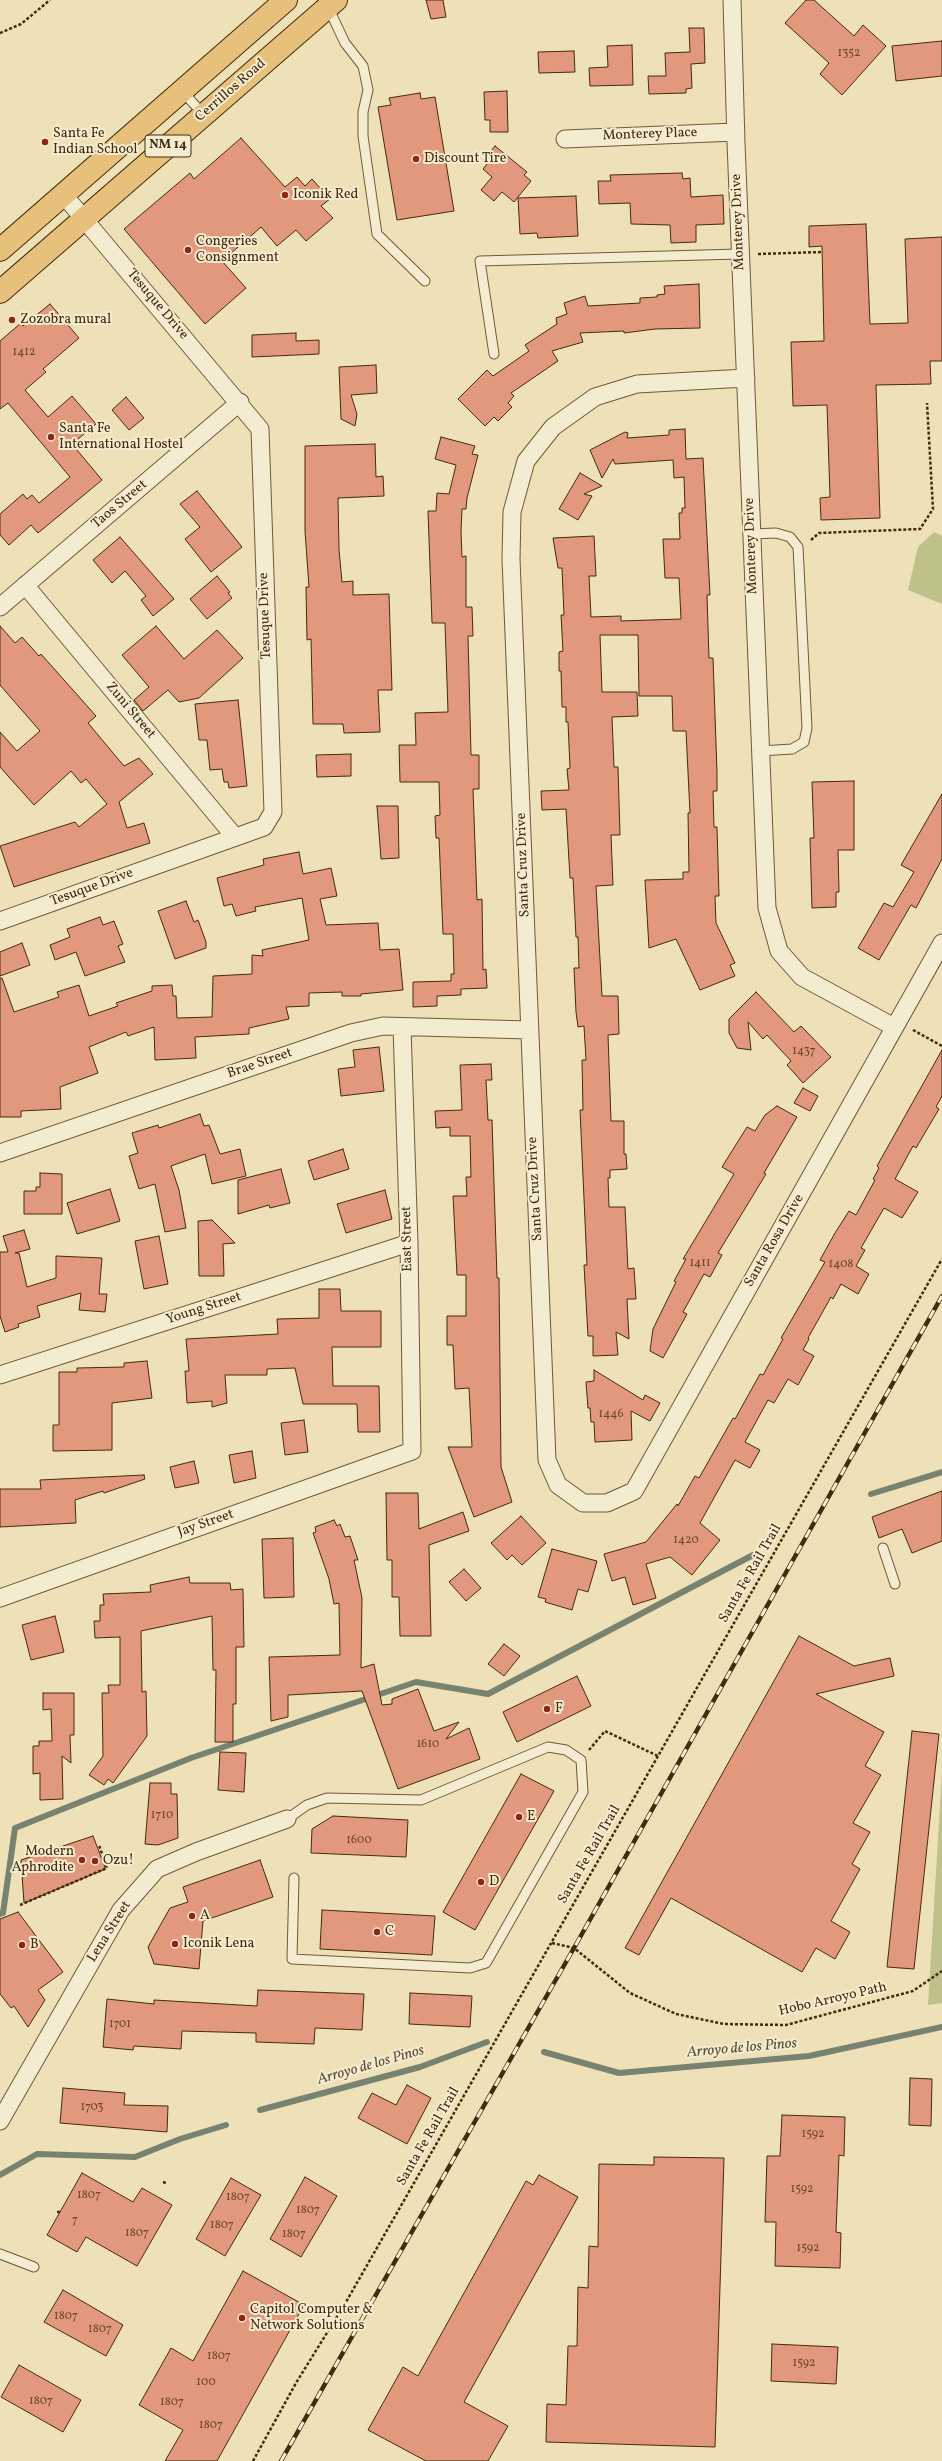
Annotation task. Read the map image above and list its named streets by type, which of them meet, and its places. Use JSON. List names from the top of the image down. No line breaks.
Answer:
{"streets":{"main road":["Cerrillos Road","NM 14"],"street":["Monterey Place","Monterey Drive","Tesuque Drive","Taos Street","Zuni Street","Santa Cruz Drive","Brae Street","East Street","Santa Rosa Drive","Young Street","Jay Street","Lena Street"],"path":["Santa Fe Rail Trail","Hobo Arroyo Path"]},"crossings":[["Cerrillos Road","Tesuque Drive"],["Monterey Place","Monterey Drive"],["NM 14","Tesuque Drive"],["Monterey Drive","Santa Cruz Drive"],["Monterey Drive","Santa Rosa Drive"],["Tesuque Drive","Taos Street"],["Tesuque Drive","Zuni Street"],["Taos Street","Zuni Street"],["Santa Cruz Drive","Brae Street"],["Santa Cruz Drive","Santa Rosa Drive"],["Brae Street","East Street"],["East Street","Young Street"],["East Street","Jay Street"],["Santa Fe Rail Trail","Hobo Arroyo Path"]],"water":["Arroyo de los Pinos"],"places":["Santa Fe Indian School","Discount Tire","Iconik Red","Congeries Consignment","Zozobra mural","Santa Fe International Hostel","F","E","Modern Aphrodite","Ozu!","D","A","C","Iconik Lena","B","Capitol Computer & Network Solutions"],"house_numbers":["1352","1412","1437","1411","1408","1446","1420","1610","1710","1600","1701","1703","1592","1592","1807","1807","1807","7","1807","1807","1807","1592","1807","1807","1807","1592","100","1807","1807","1807"]}
